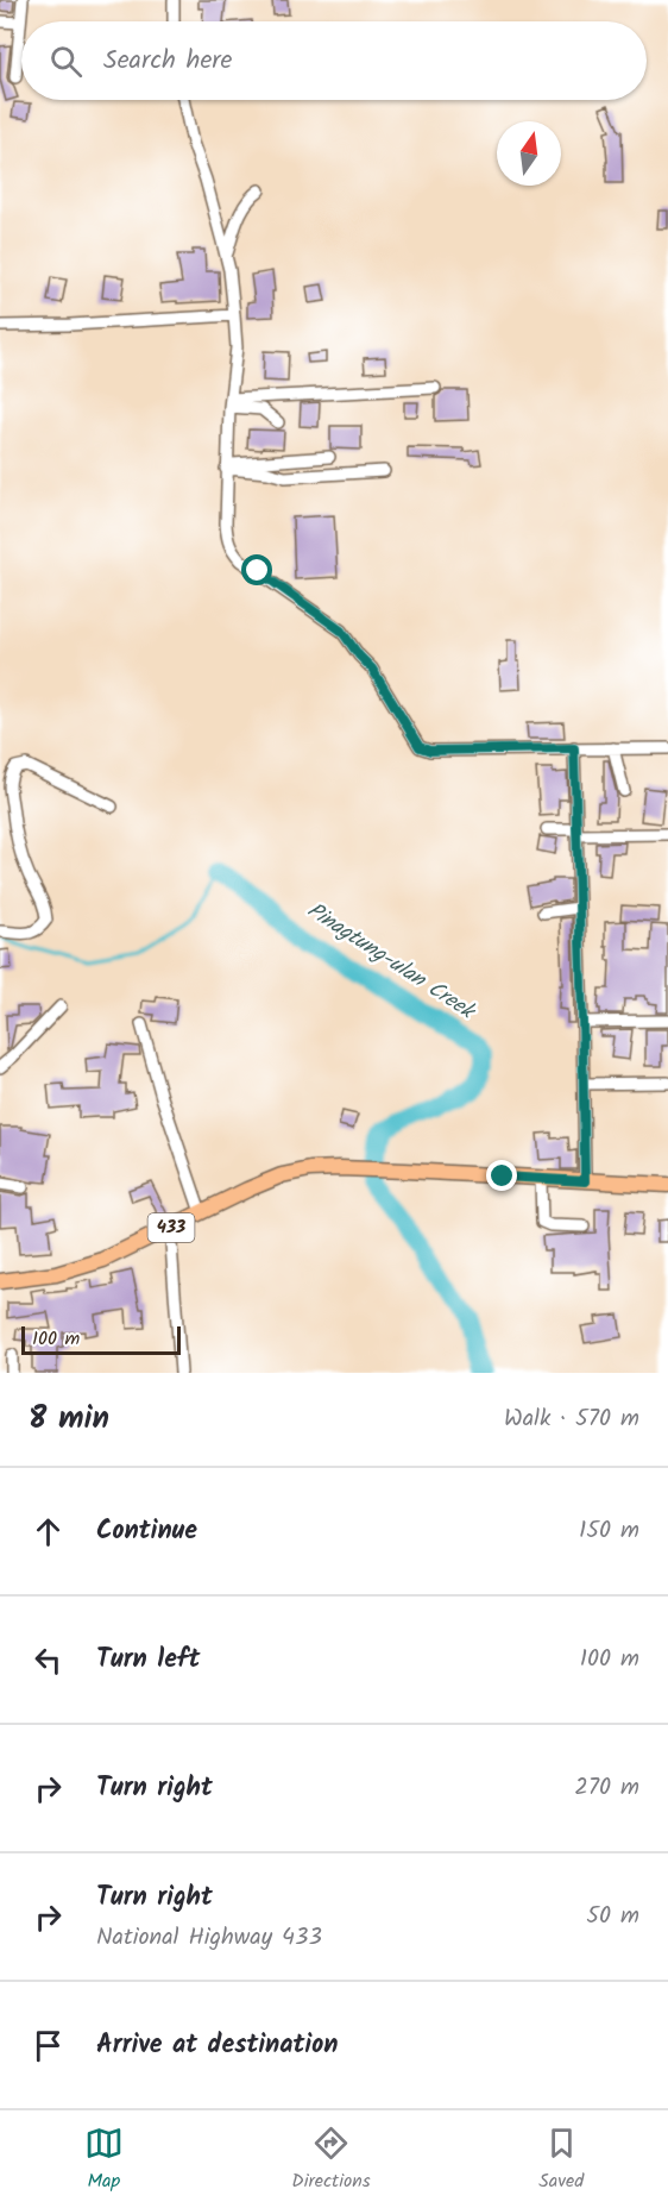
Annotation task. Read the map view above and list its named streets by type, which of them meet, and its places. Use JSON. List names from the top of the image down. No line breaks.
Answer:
{"streets":{"main road":["433"]},"water":["Pinagtung-ulan Creek"],"scale_bar":"100 m","north":"top","page":{"search":"Search here","scale":"100 m","heading":["8 min","Walk · 570 m"],"list":[["Continue","150 m"],["Turn left","100 m"],["Turn right","270 m"],["Turn right","National Highway 433","50 m"],"Arrive at destination"],"nav":["Map","Directions","Saved"]}}
